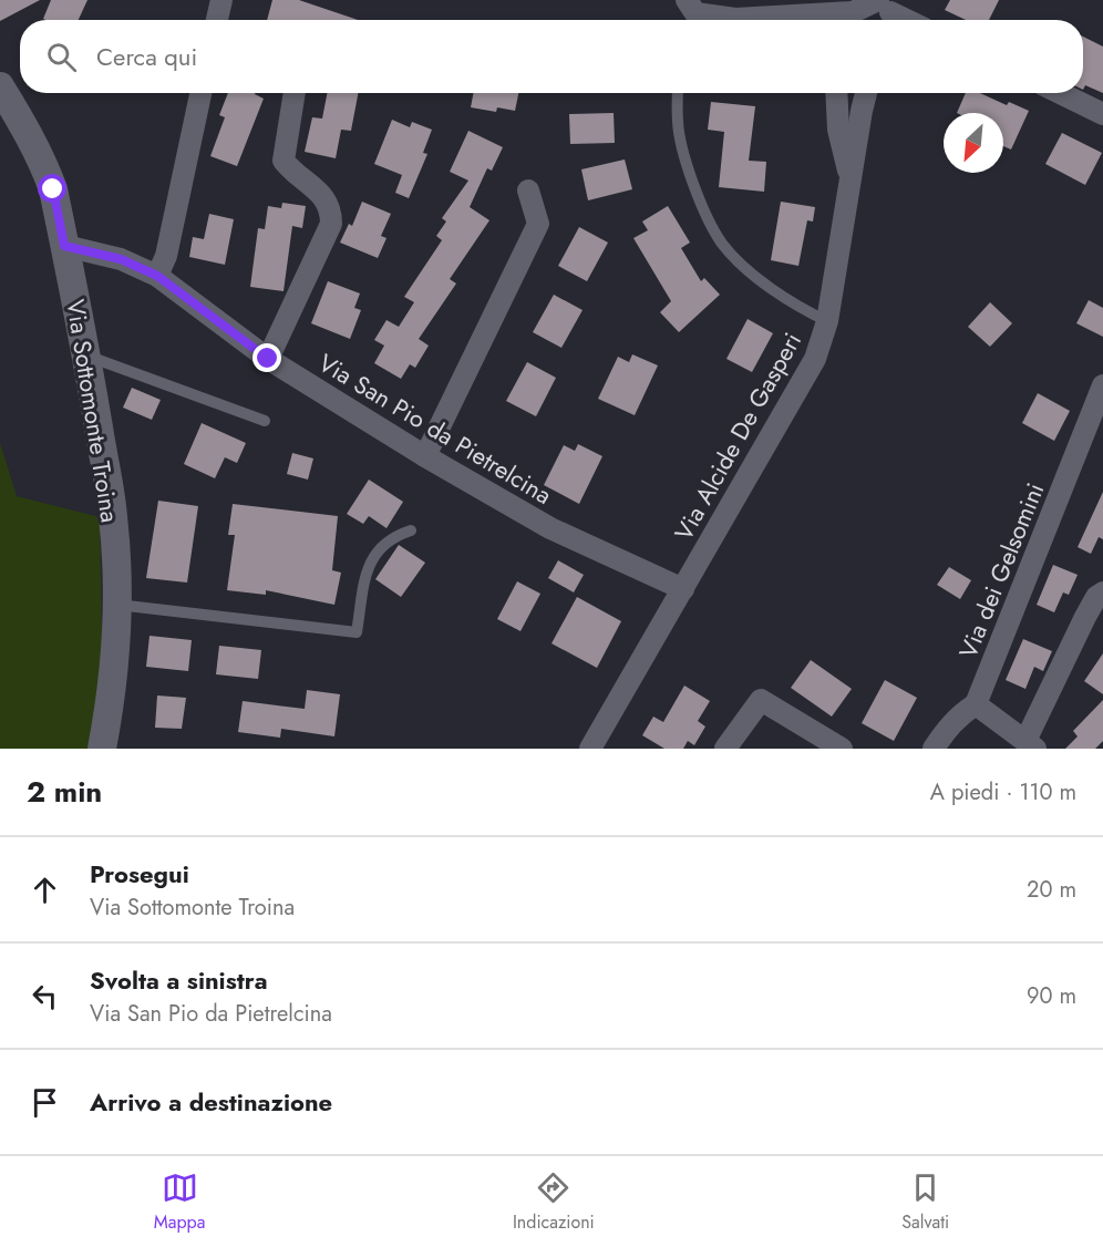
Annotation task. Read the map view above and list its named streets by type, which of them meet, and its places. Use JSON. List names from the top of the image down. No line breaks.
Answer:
{"streets":{"street":["Via Sottomonte Troina","Via San Pio da Pietrelcina","Via Alcide De Gasperi","Via dei Gelsomini"]},"crossings":[["Via Sottomonte Troina","Via San Pio da Pietrelcina"],["Via San Pio da Pietrelcina","Via Alcide De Gasperi"]],"north":"bottom left","page":{"search":"Cerca qui","heading":["2 min","A piedi · 110 m"],"list":[["Prosegui","Via Sottomonte Troina","20 m"],["Svolta a sinistra","Via San Pio da Pietrelcina","90 m"],"Arrivo a destinazione"],"nav":["Mappa","Indicazioni","Salvati"]}}
